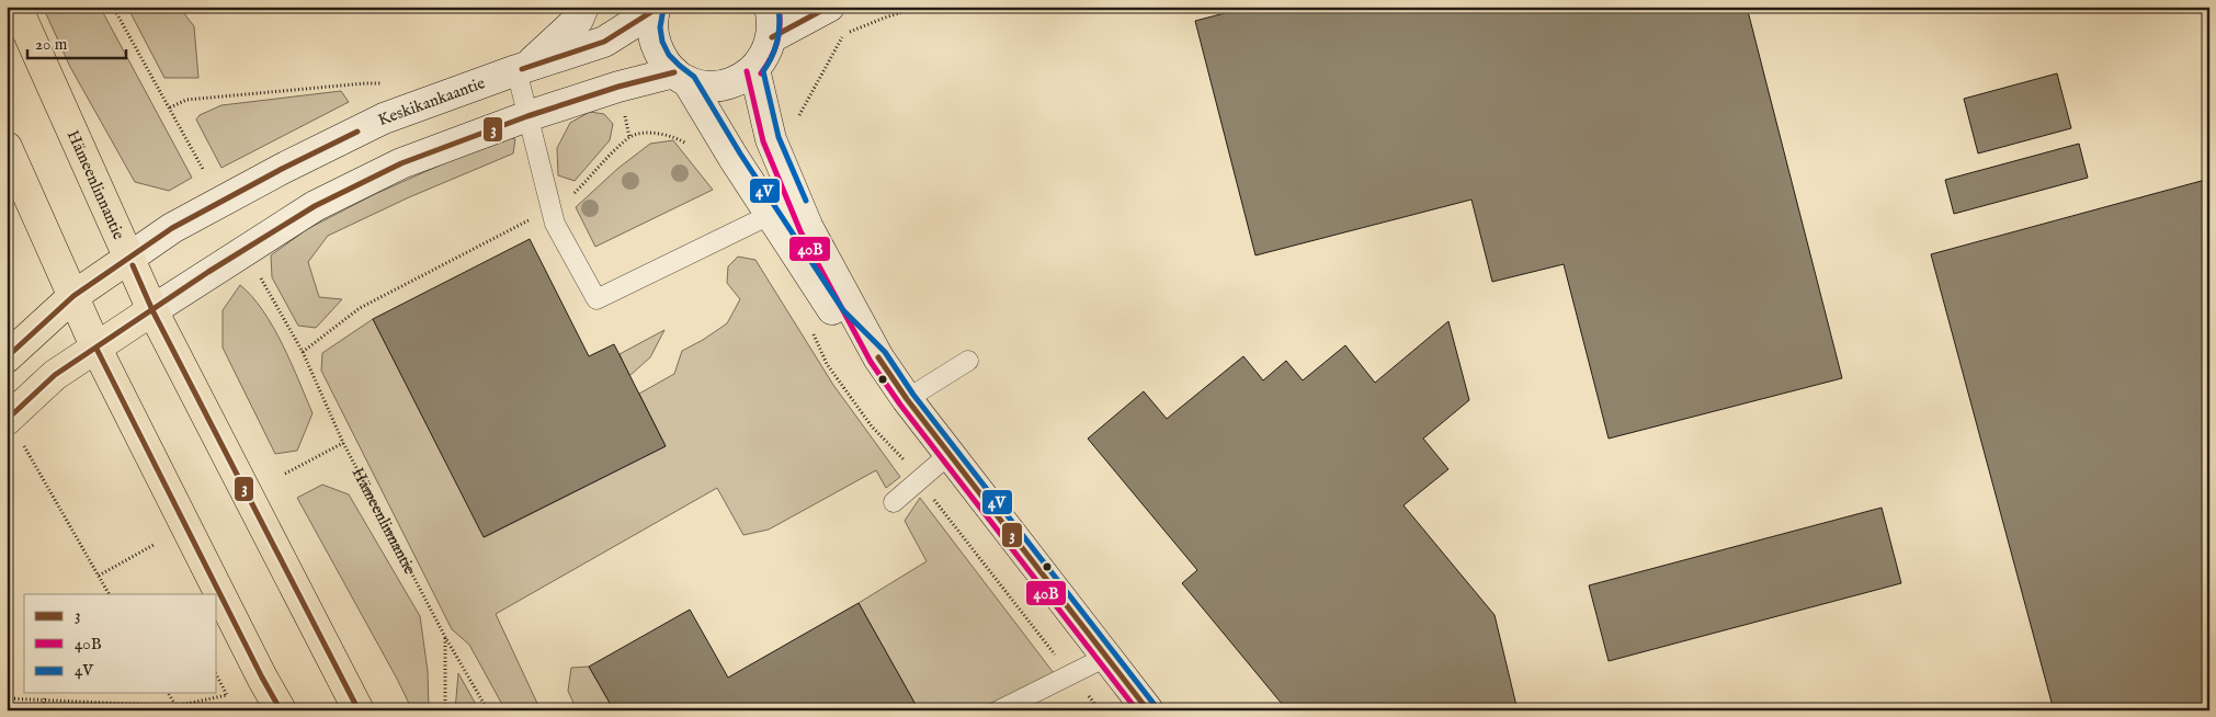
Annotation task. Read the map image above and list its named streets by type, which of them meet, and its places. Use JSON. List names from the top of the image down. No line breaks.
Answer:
{"streets":{"main road":["Keskikankaantie","Hämeenlinnantie"]},"crossings":[["Keskikankaantie","Hämeenlinnantie"]],"lines":["transit line 3","transit line 40B","transit line 4V"],"legend":["3","40B","4V"],"scale_bar":"20 m"}
